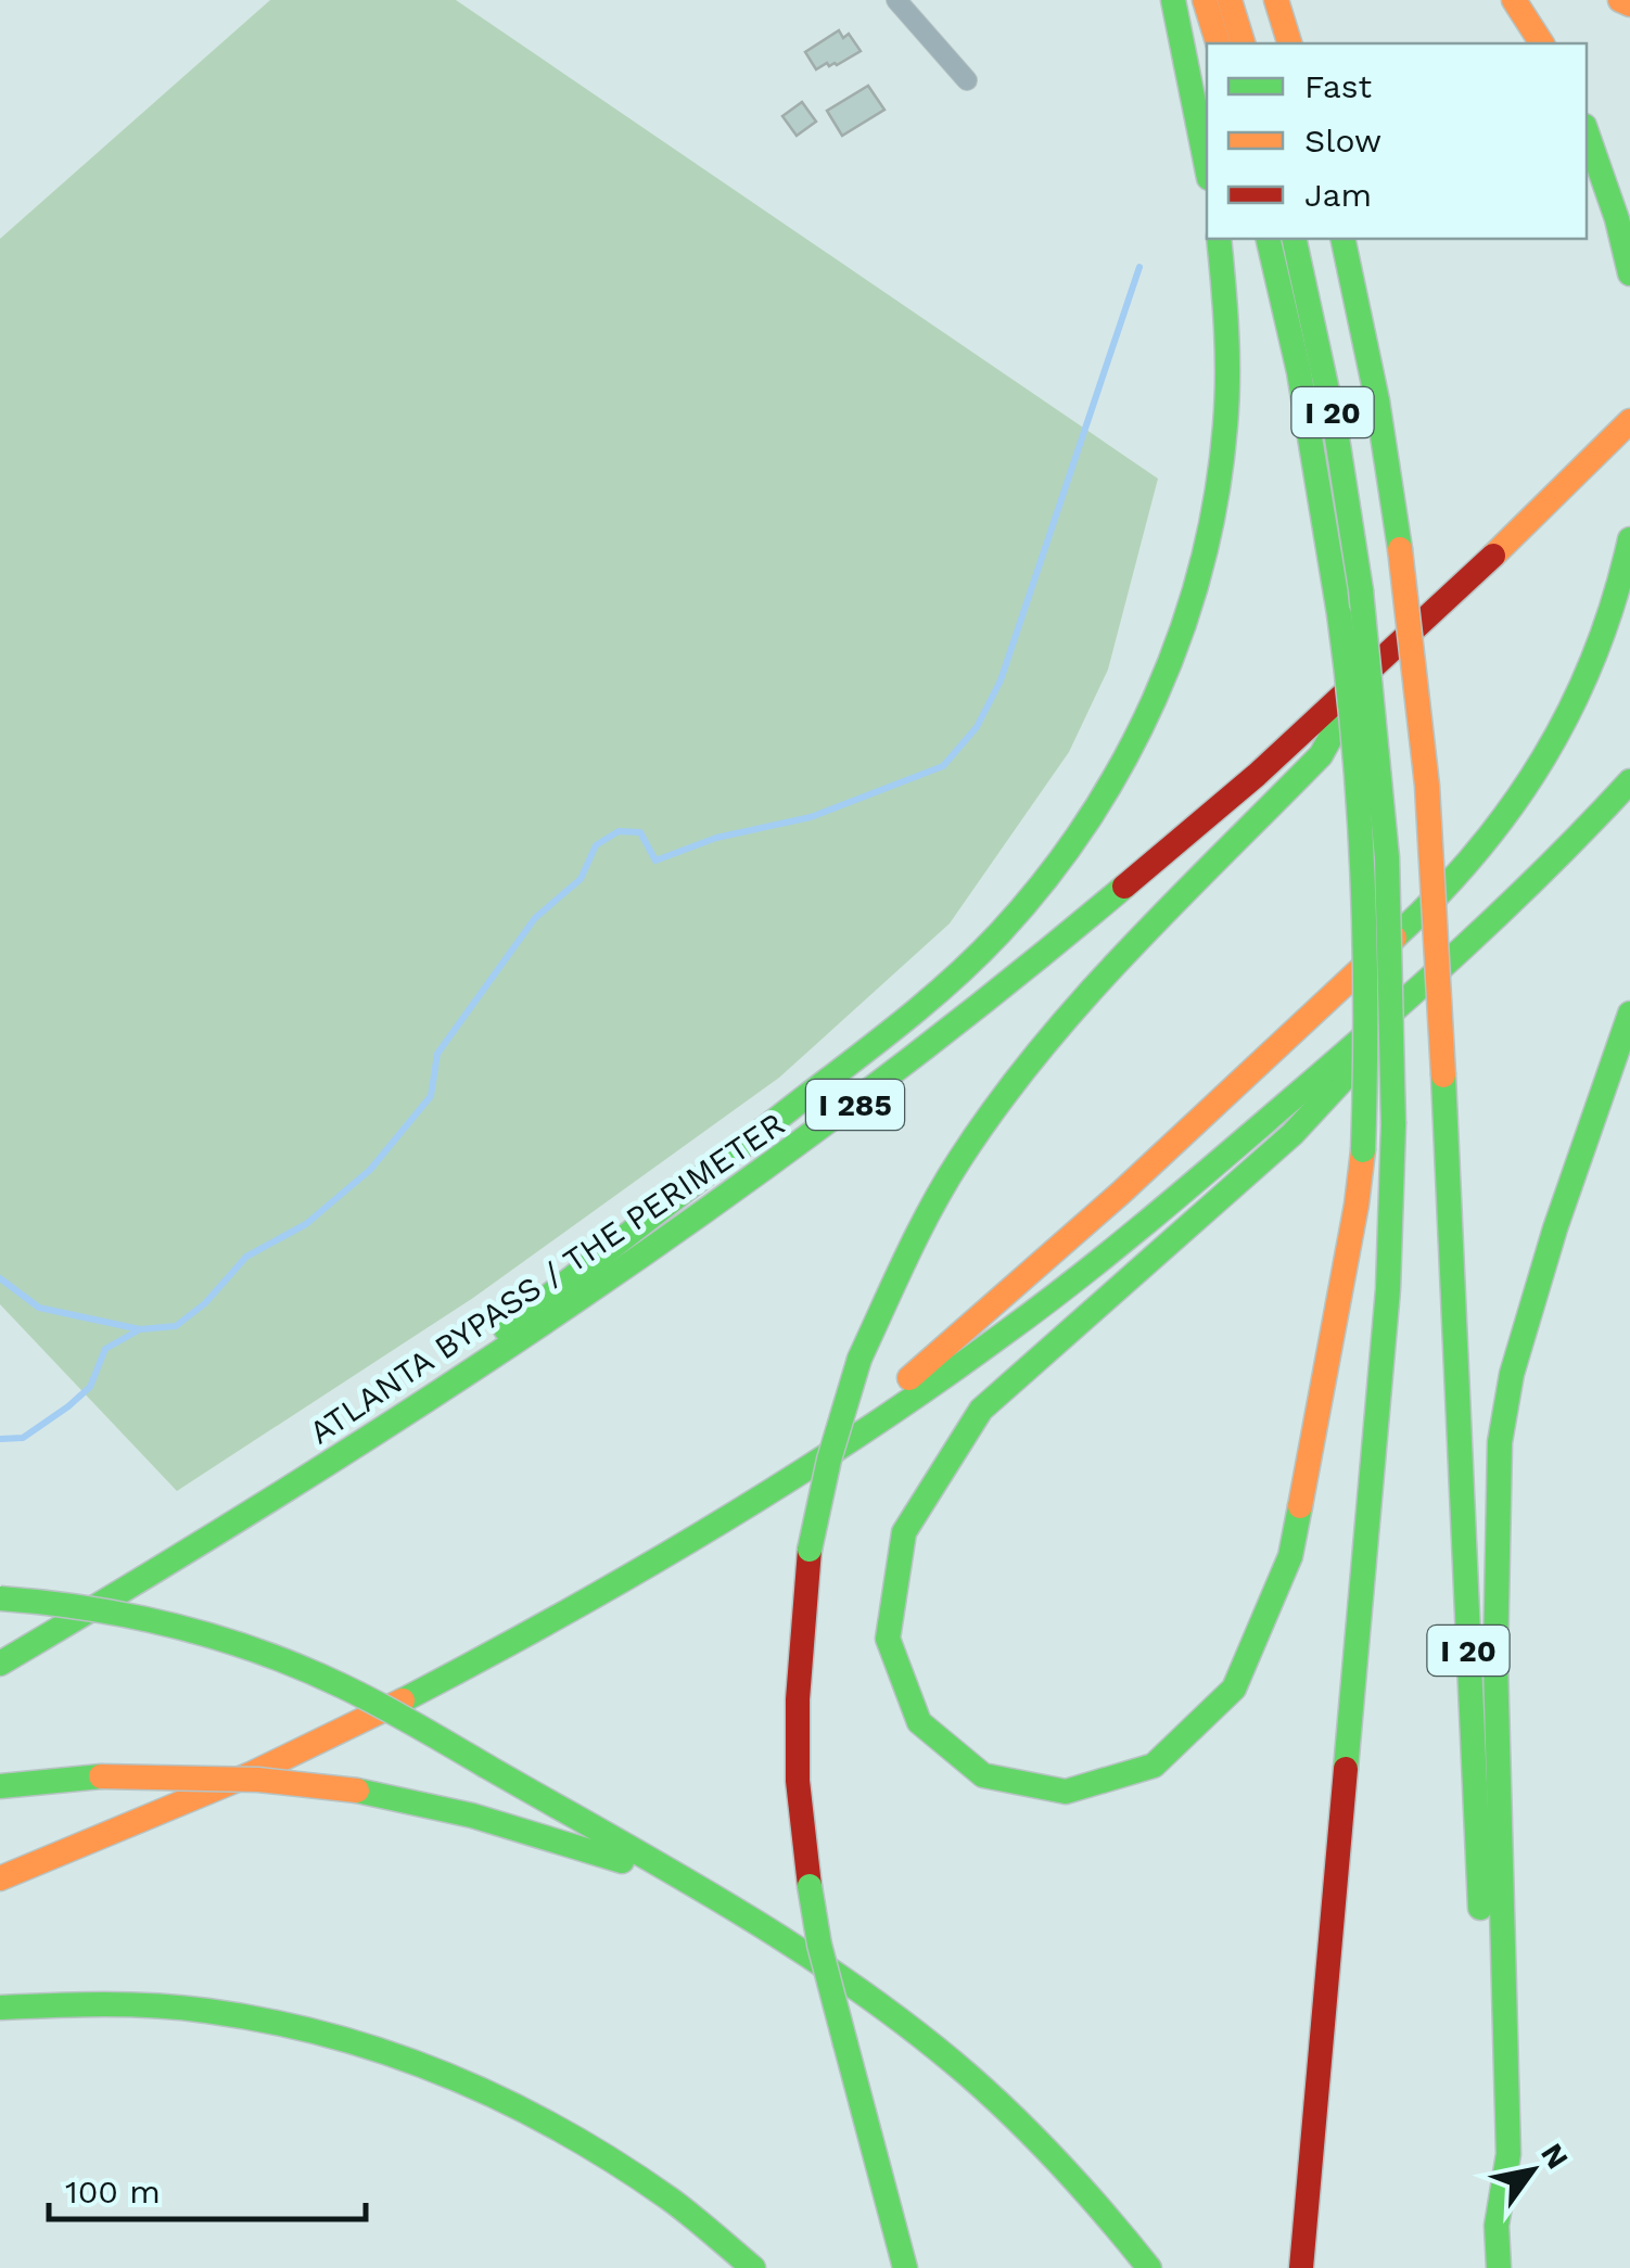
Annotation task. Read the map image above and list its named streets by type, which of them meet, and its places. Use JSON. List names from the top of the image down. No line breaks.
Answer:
{"streets":{"highway":["I 20","I 285","ATLANTA BYPASS / THE PERIMETER"]},"legend":["Fast","Slow","Jam"],"scale_bar":"100 m","north":"top right"}
